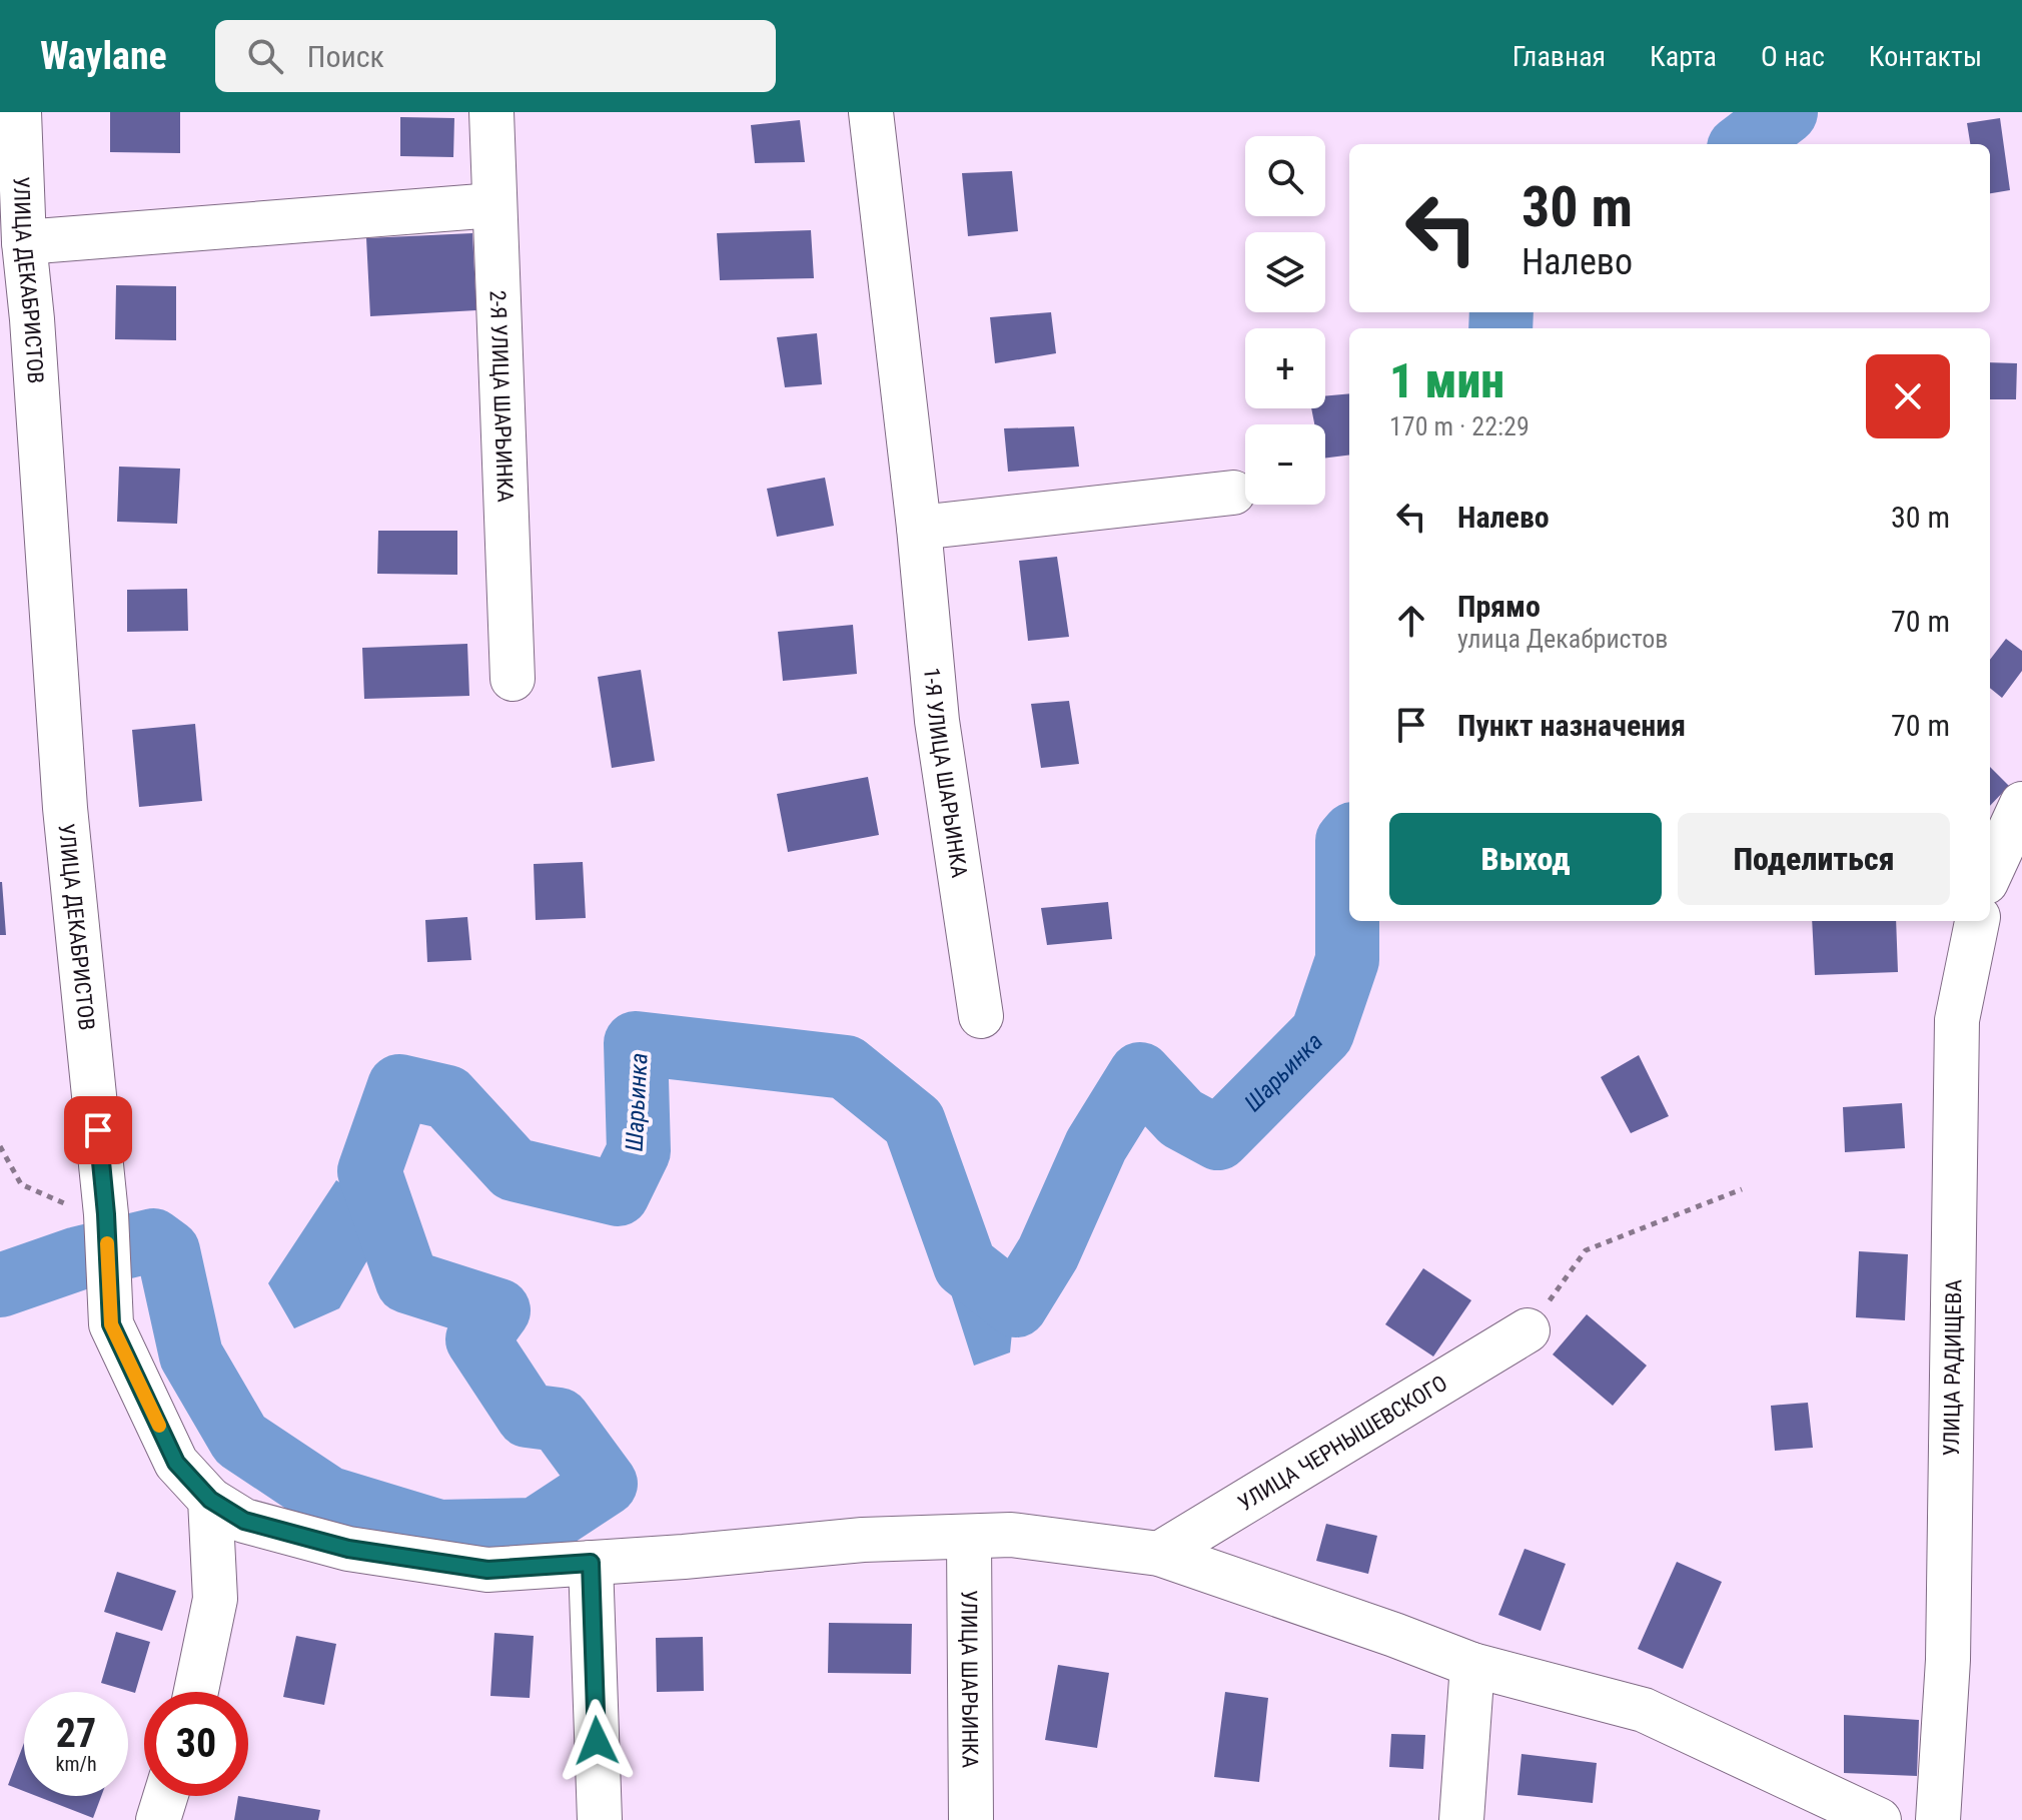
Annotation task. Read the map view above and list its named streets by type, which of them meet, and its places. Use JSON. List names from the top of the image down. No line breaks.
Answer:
{"streets":{"street":["УЛИЦА ДЕКАБРИСТОВ","2-Я УЛИЦА ШАРЬИНКА","1-Я УЛИЦА ШАРЬИНКА","УЛИЦА РАДИЩЕВА","УЛИЦА ЧЕРНЫШЕВСКОГО","УЛИЦА ШАРЬИНКА"]},"crossings":[["УЛИЦА ДЕКАБРИСТОВ","УЛИЦА ЧЕРНЫШЕВСКОГО"],["УЛИЦА ДЕКАБРИСТОВ","УЛИЦА ШАРЬИНКА"]],"water":["Шарьинка"],"page":{"header":"Waylane","search":"Поиск","nav":["Главная","Карта","О нас","Контакты"],"map_buttons":["+","−"],"turn":["30 m","Налево"],"heading":["1 мин","170 m · 22:29"],"list":[{"name":"Налево","value":"30 m"},{"name":"Прямо","note":"улица Декабристов","value":"70 m"},{"name":"Пункт назначения","value":"70 m"}],"buttons":["Выход","Поделиться"],"speed":"27 km/h","limit":"30"}}
